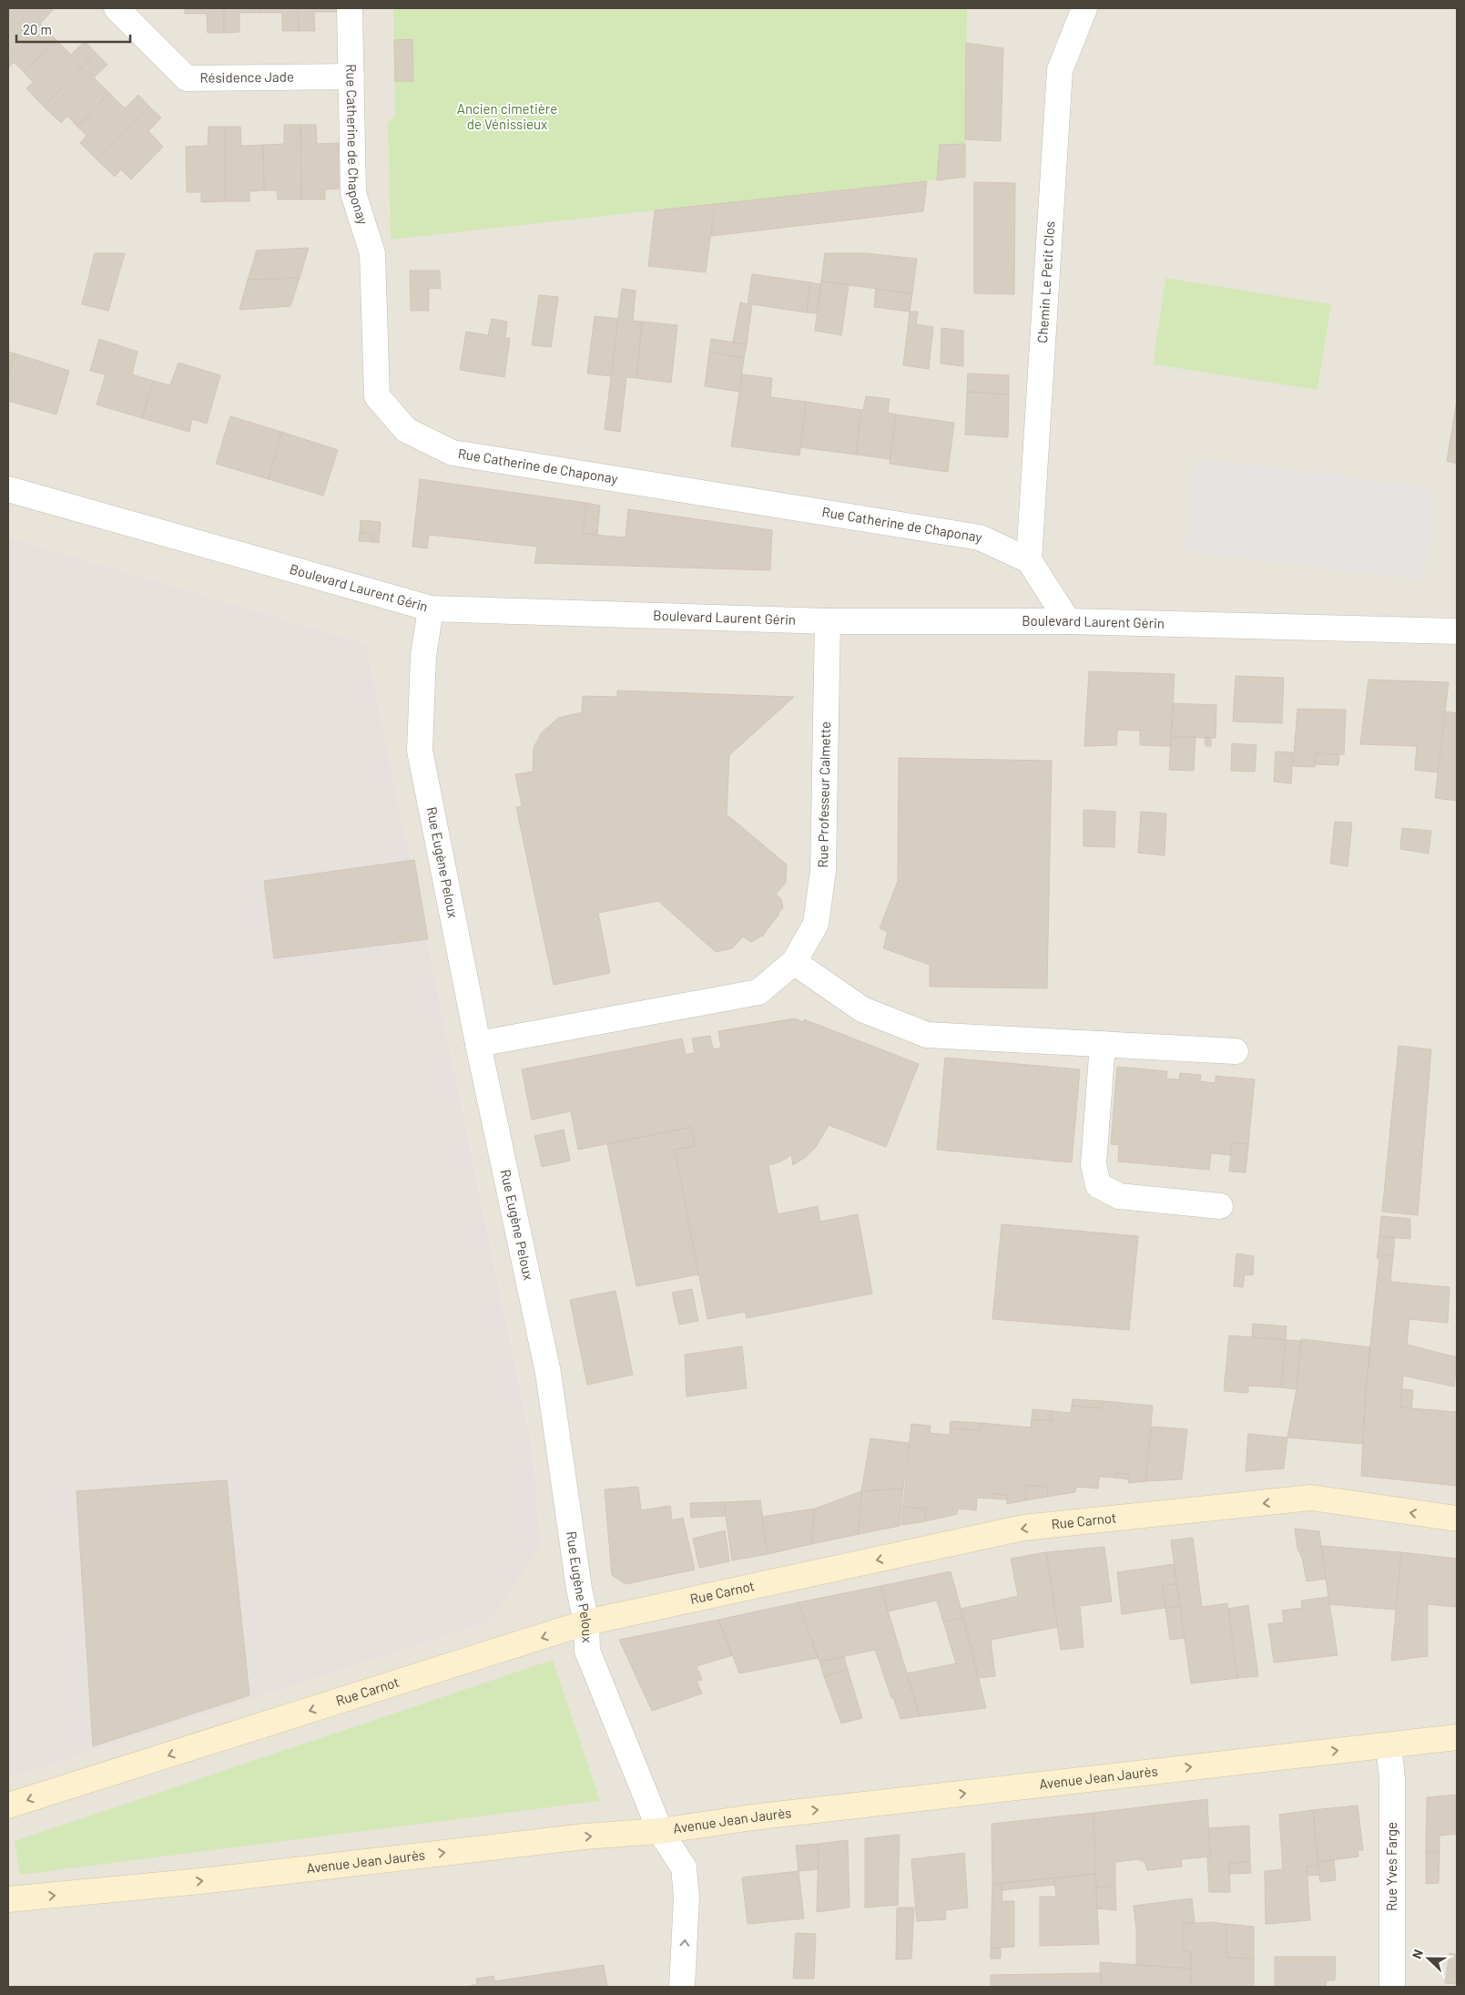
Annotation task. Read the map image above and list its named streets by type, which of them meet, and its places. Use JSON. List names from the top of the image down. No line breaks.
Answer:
{"streets":{"main road":["Rue Carnot","Avenue Jean Jaurès"],"street":["Résidence Jade","Rue Catherine de Chaponay","Chemin Le Petit Clos","Boulevard Laurent Gérin","Rue Professeur Calmette","Rue Eugène Peloux","Rue Yves Farge"]},"crossings":[["Résidence Jade","Rue Catherine de Chaponay"],["Rue Catherine de Chaponay","Chemin Le Petit Clos"],["Boulevard Laurent Gérin","Rue Professeur Calmette"],["Boulevard Laurent Gérin","Rue Eugène Peloux"],["Rue Professeur Calmette","Rue Eugène Peloux"],["Rue Eugène Peloux","Rue Carnot"],["Rue Eugène Peloux","Avenue Jean Jaurès"],["Avenue Jean Jaurès","Rue Yves Farge"]],"one_way":["Rue Carnot","Avenue Jean Jaurès"],"parks":["Ancien cimetière de Vénissieux"],"scale_bar":"20 m","north":"left"}
